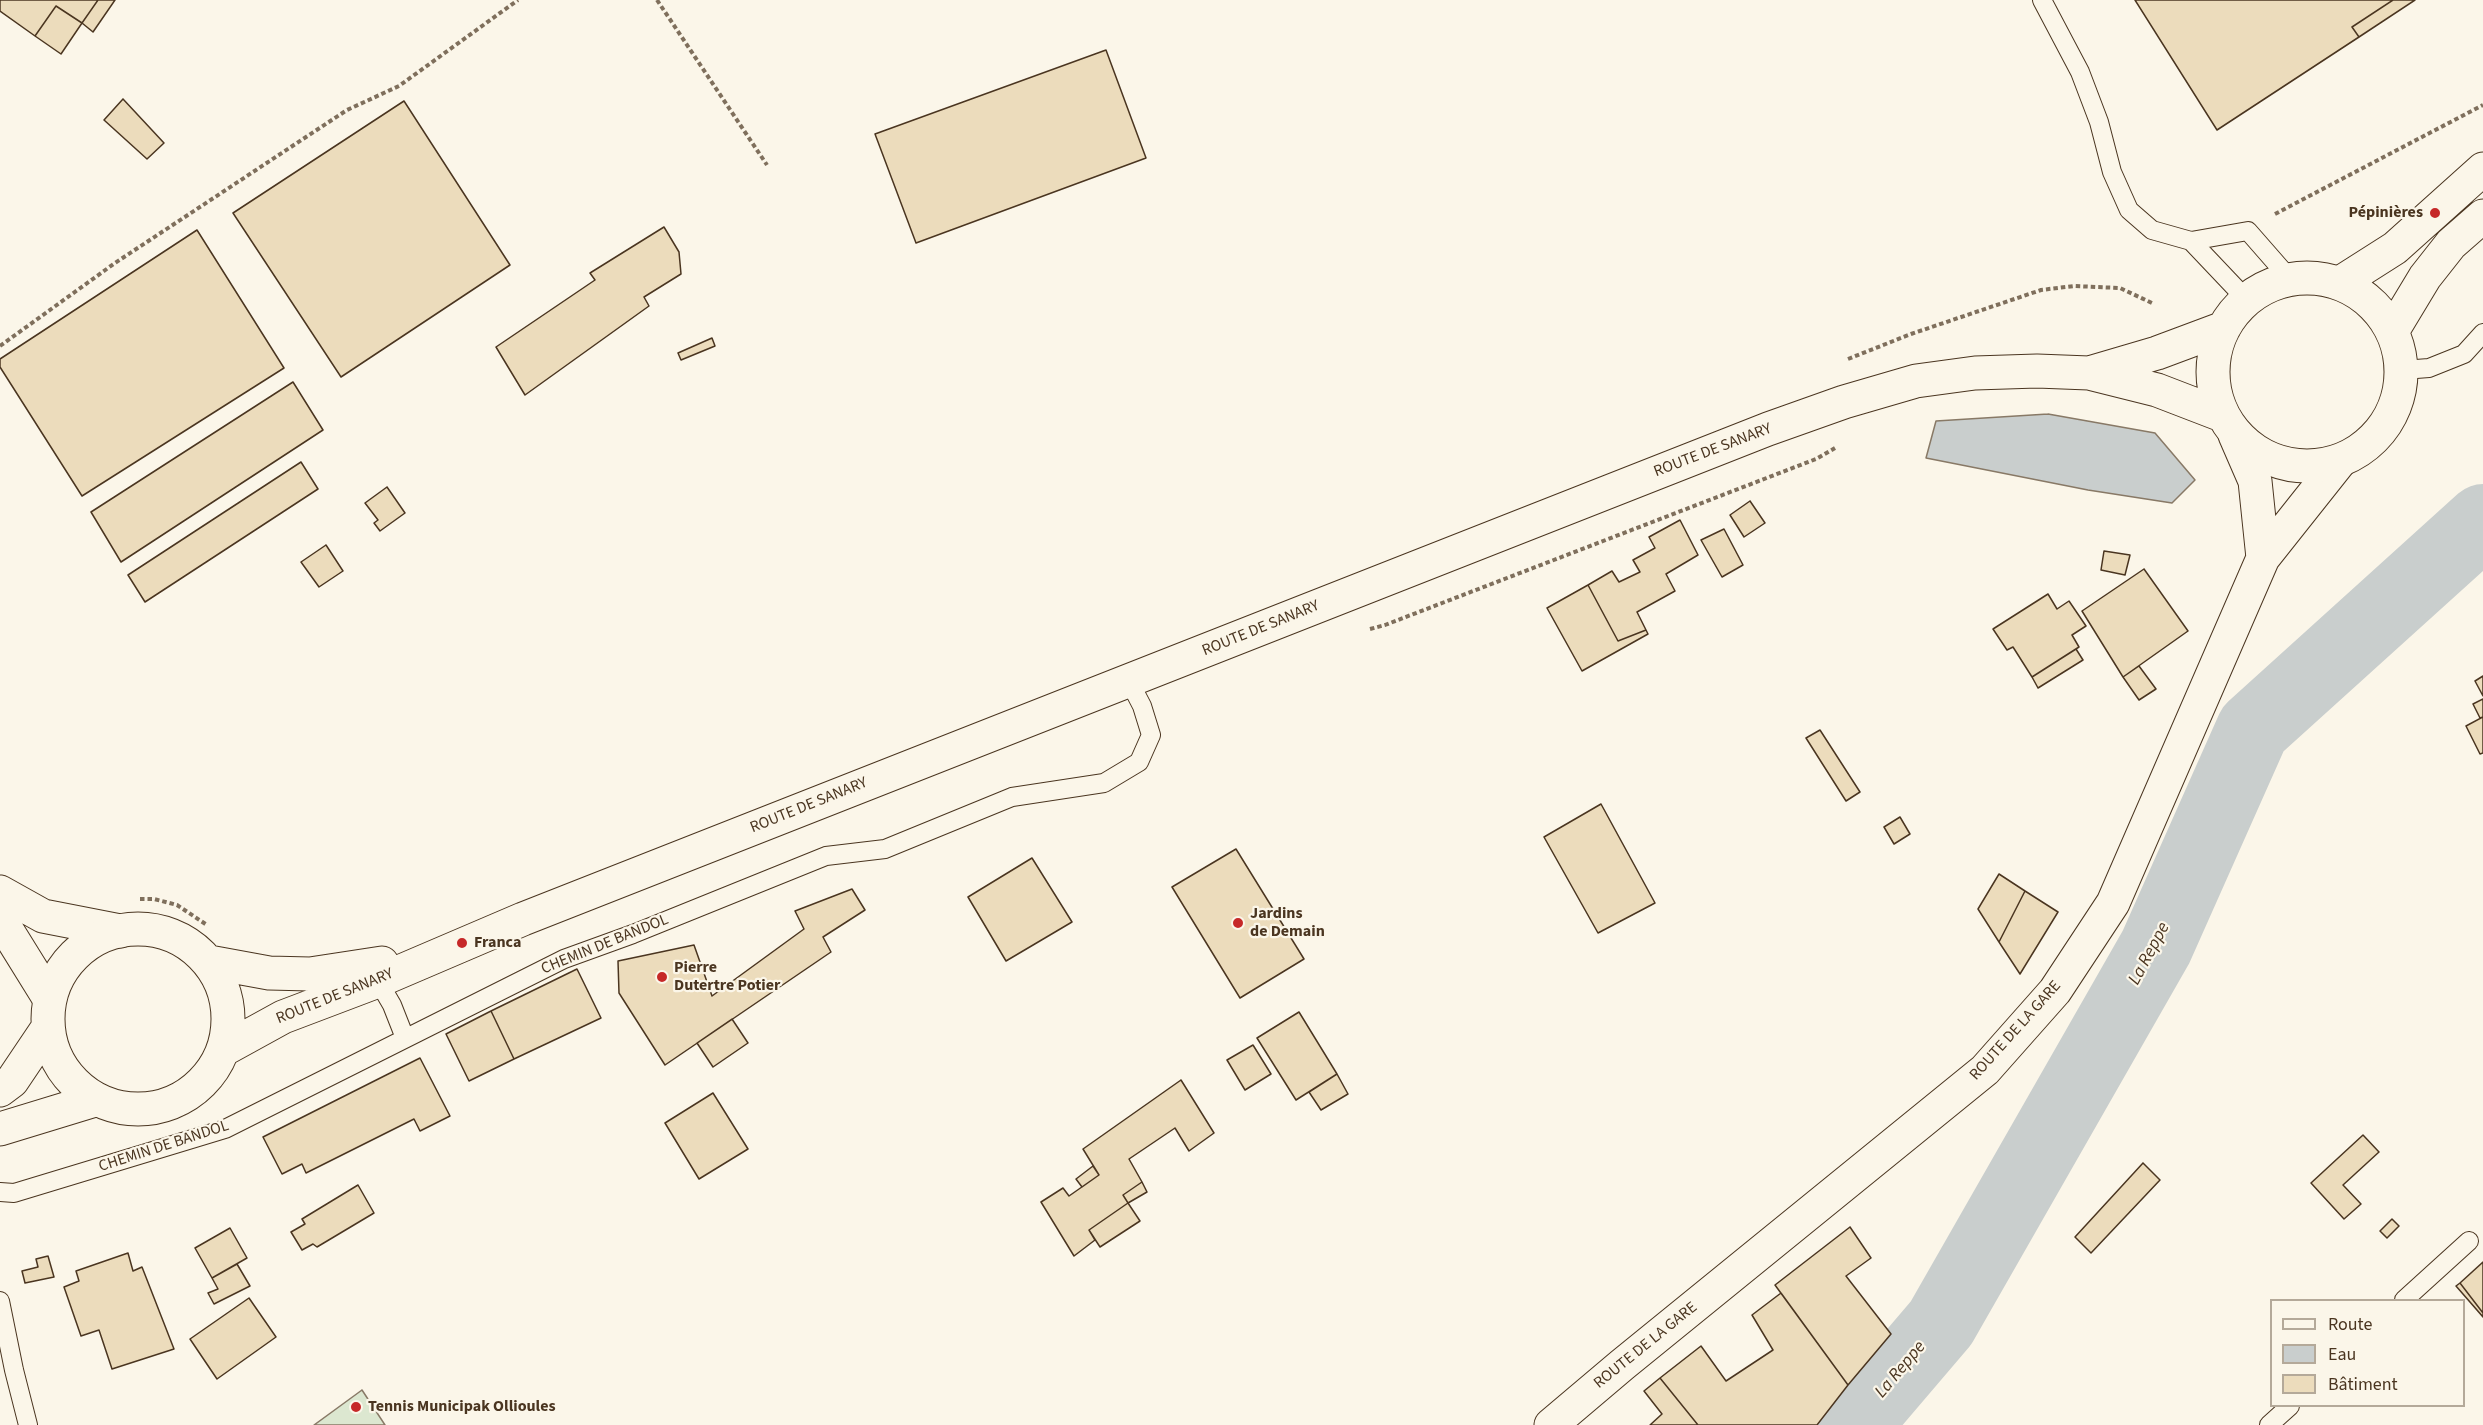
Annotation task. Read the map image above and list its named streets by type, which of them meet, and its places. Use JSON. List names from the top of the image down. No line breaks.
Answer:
{"streets":{"main road":["ROUTE DE SANARY","ROUTE DE LA GARE"],"lane":["CHEMIN DE BANDOL"]},"crossings":[["ROUTE DE SANARY","CHEMIN DE BANDOL"],["ROUTE DE SANARY","ROUTE DE LA GARE"]],"water":["La Reppe"],"places":["Pépinières","Jardins de Demain","Franca","Pierre Dutertre Potier","Tennis Municipak Ollioules"],"legend":["Route","Eau","Bâtiment"]}
